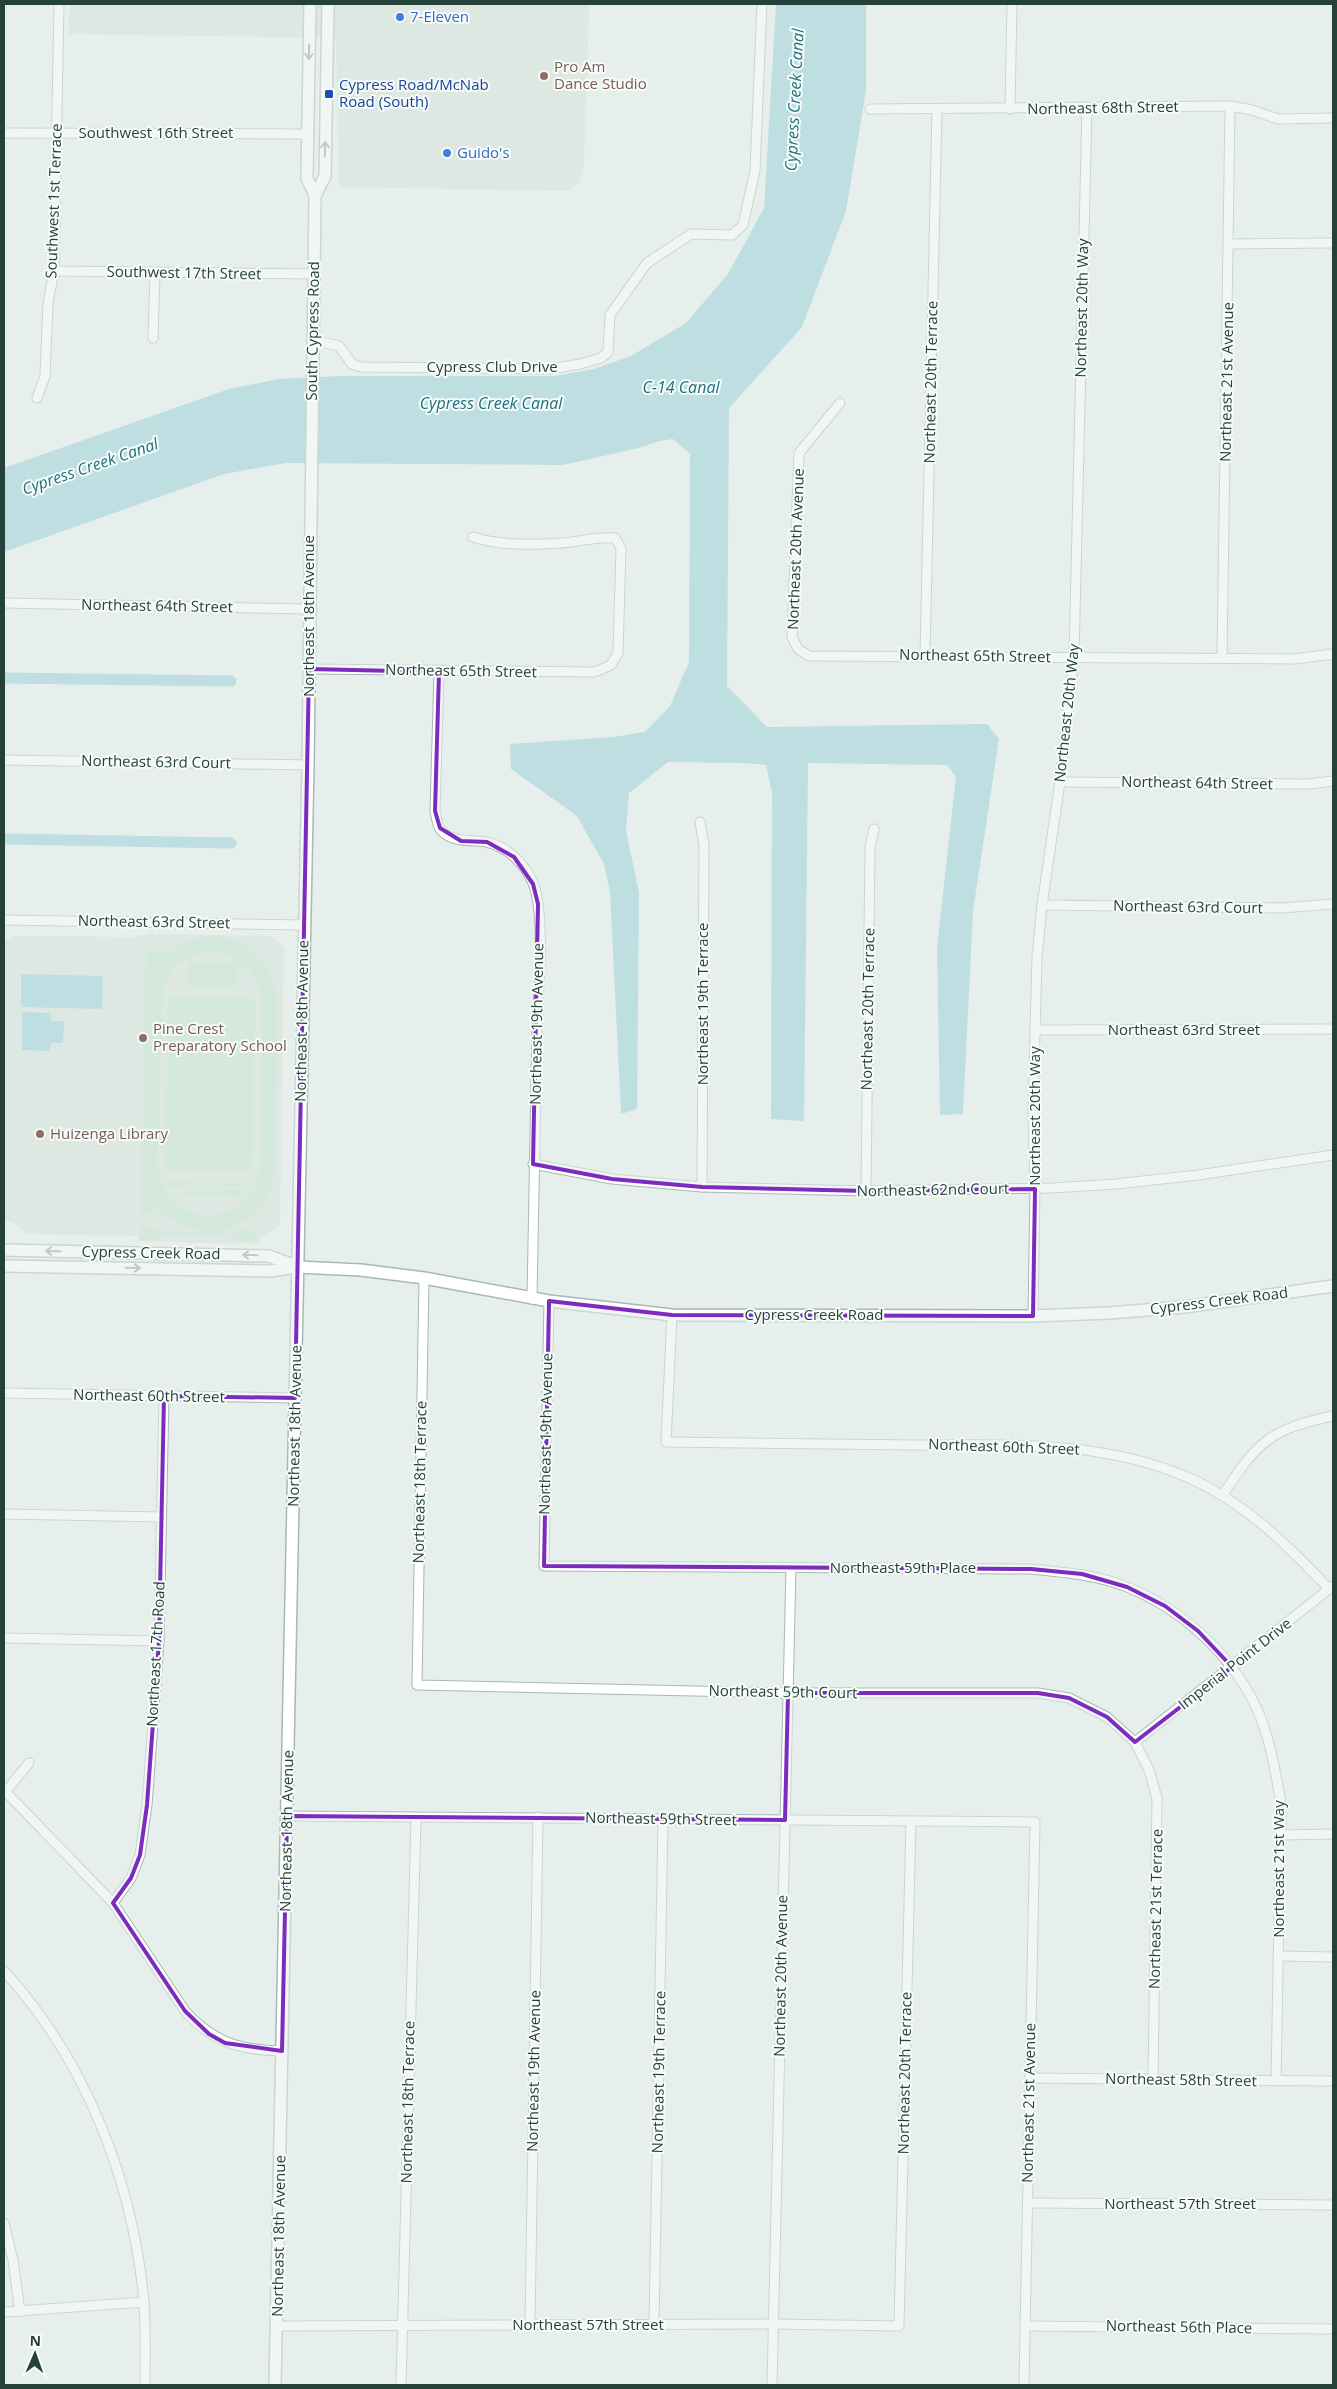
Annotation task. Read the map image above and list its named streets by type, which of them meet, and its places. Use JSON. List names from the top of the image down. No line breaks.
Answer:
{"streets":{"street":["Northeast 68th Street","Southwest 16th Street","Southwest 1st Terrace","Southwest 17th Street","Northeast 20th Way","South Cypress Road","Cypress Club Drive","Northeast 20th Terrace","Northeast 21st Avenue","Northeast 20th Avenue","Northeast 64th Street","Northeast 18th Avenue","Northeast 65th Street","Northeast 63rd Court","Northeast 63rd Street","Northeast 19th Terrace","Northeast 19th Avenue","Northeast 62nd Court","Cypress Creek Road","Northeast 60th Street","Northeast 18th Terrace","Northeast 59th Place","Northeast 17th Road","Imperial Point Drive","Northeast 59th Court","Northeast 59th Street","Northeast 21st Way","Northeast 21st Terrace","Northeast 58th Street","Northeast 57th Street","Northeast 56th Place"]},"crossings":[["Northeast 68th Street","Northeast 20th Way"],["Northeast 68th Street","Northeast 20th Terrace"],["Northeast 68th Street","Northeast 21st Avenue"],["Southwest 16th Street","Southwest 1st Terrace"],["Southwest 16th Street","South Cypress Road"],["Southwest 1st Terrace","Southwest 17th Street"],["Southwest 17th Street","South Cypress Road"],["Northeast 20th Way","Northeast 64th Street"],["Northeast 20th Way","Northeast 65th Street"],["Northeast 20th Way","Northeast 63rd Court"],["Northeast 20th Way","Northeast 63rd Street"],["Northeast 20th Way","Northeast 62nd Court"],["Northeast 20th Way","Cypress Creek Road"],["South Cypress Road","Cypress Club Drive"],["South Cypress Road","Northeast 18th Avenue"],["Northeast 20th Terrace","Northeast 65th Street"],["Northeast 20th Terrace","Northeast 62nd Court"],["Northeast 20th Terrace","Northeast 59th Street"],["Northeast 20th Terrace","Northeast 57th Street"],["Northeast 21st Avenue","Northeast 65th Street"],["Northeast 21st Avenue","Northeast 59th Street"],["Northeast 21st Avenue","Northeast 58th Street"],["Northeast 21st Avenue","Northeast 57th Street"],["Northeast 21st Avenue","Northeast 56th Place"],["Northeast 20th Avenue","Northeast 65th Street"],["Northeast 20th Avenue","Northeast 59th Place"],["Northeast 20th Avenue","Northeast 59th Court"],["Northeast 20th Avenue","Northeast 59th Street"],["Northeast 20th Avenue","Northeast 57th Street"],["Northeast 64th Street","Northeast 18th Avenue"],["Northeast 18th Avenue","Northeast 65th Street"],["Northeast 18th Avenue","Northeast 63rd Court"],["Northeast 18th Avenue","Northeast 63rd Street"],["Northeast 18th Avenue","Cypress Creek Road"],["Northeast 18th Avenue","Northeast 60th Street"],["Northeast 18th Avenue","Northeast 59th Street"],["Northeast 18th Avenue","Northeast 57th Street"],["Northeast 65th Street","Northeast 19th Avenue"],["Northeast 19th Terrace","Northeast 62nd Court"],["Northeast 19th Terrace","Northeast 59th Street"],["Northeast 19th Terrace","Northeast 57th Street"],["Northeast 19th Avenue","Northeast 62nd Court"],["Northeast 19th Avenue","Cypress Creek Road"],["Northeast 19th Avenue","Northeast 59th Place"],["Northeast 19th Avenue","Northeast 59th Street"],["Northeast 19th Avenue","Northeast 57th Street"],["Cypress Creek Road","Northeast 60th Street"],["Cypress Creek Road","Northeast 18th Terrace"],["Northeast 60th Street","Northeast 17th Road"],["Northeast 60th Street","Imperial Point Drive"],["Northeast 18th Terrace","Northeast 59th Court"],["Northeast 18th Terrace","Northeast 59th Street"],["Northeast 18th Terrace","Northeast 57th Street"],["Northeast 59th Place","Imperial Point Drive"],["Northeast 59th Place","Northeast 21st Way"],["Imperial Point Drive","Northeast 59th Court"],["Imperial Point Drive","Northeast 21st Way"],["Imperial Point Drive","Northeast 21st Terrace"],["Northeast 59th Court","Northeast 21st Terrace"],["Northeast 21st Way","Northeast 58th Street"],["Northeast 21st Terrace","Northeast 58th Street"]],"water":["Cypress Creek Canal","C-14 Canal"],"places":{"other":["7-Eleven","Pro Am Dance Studio","Guido's","Pine Crest Preparatory School","Huizenga Library"],"transit":["Cypress Road/McNab Road (South)"]},"north":"top"}
